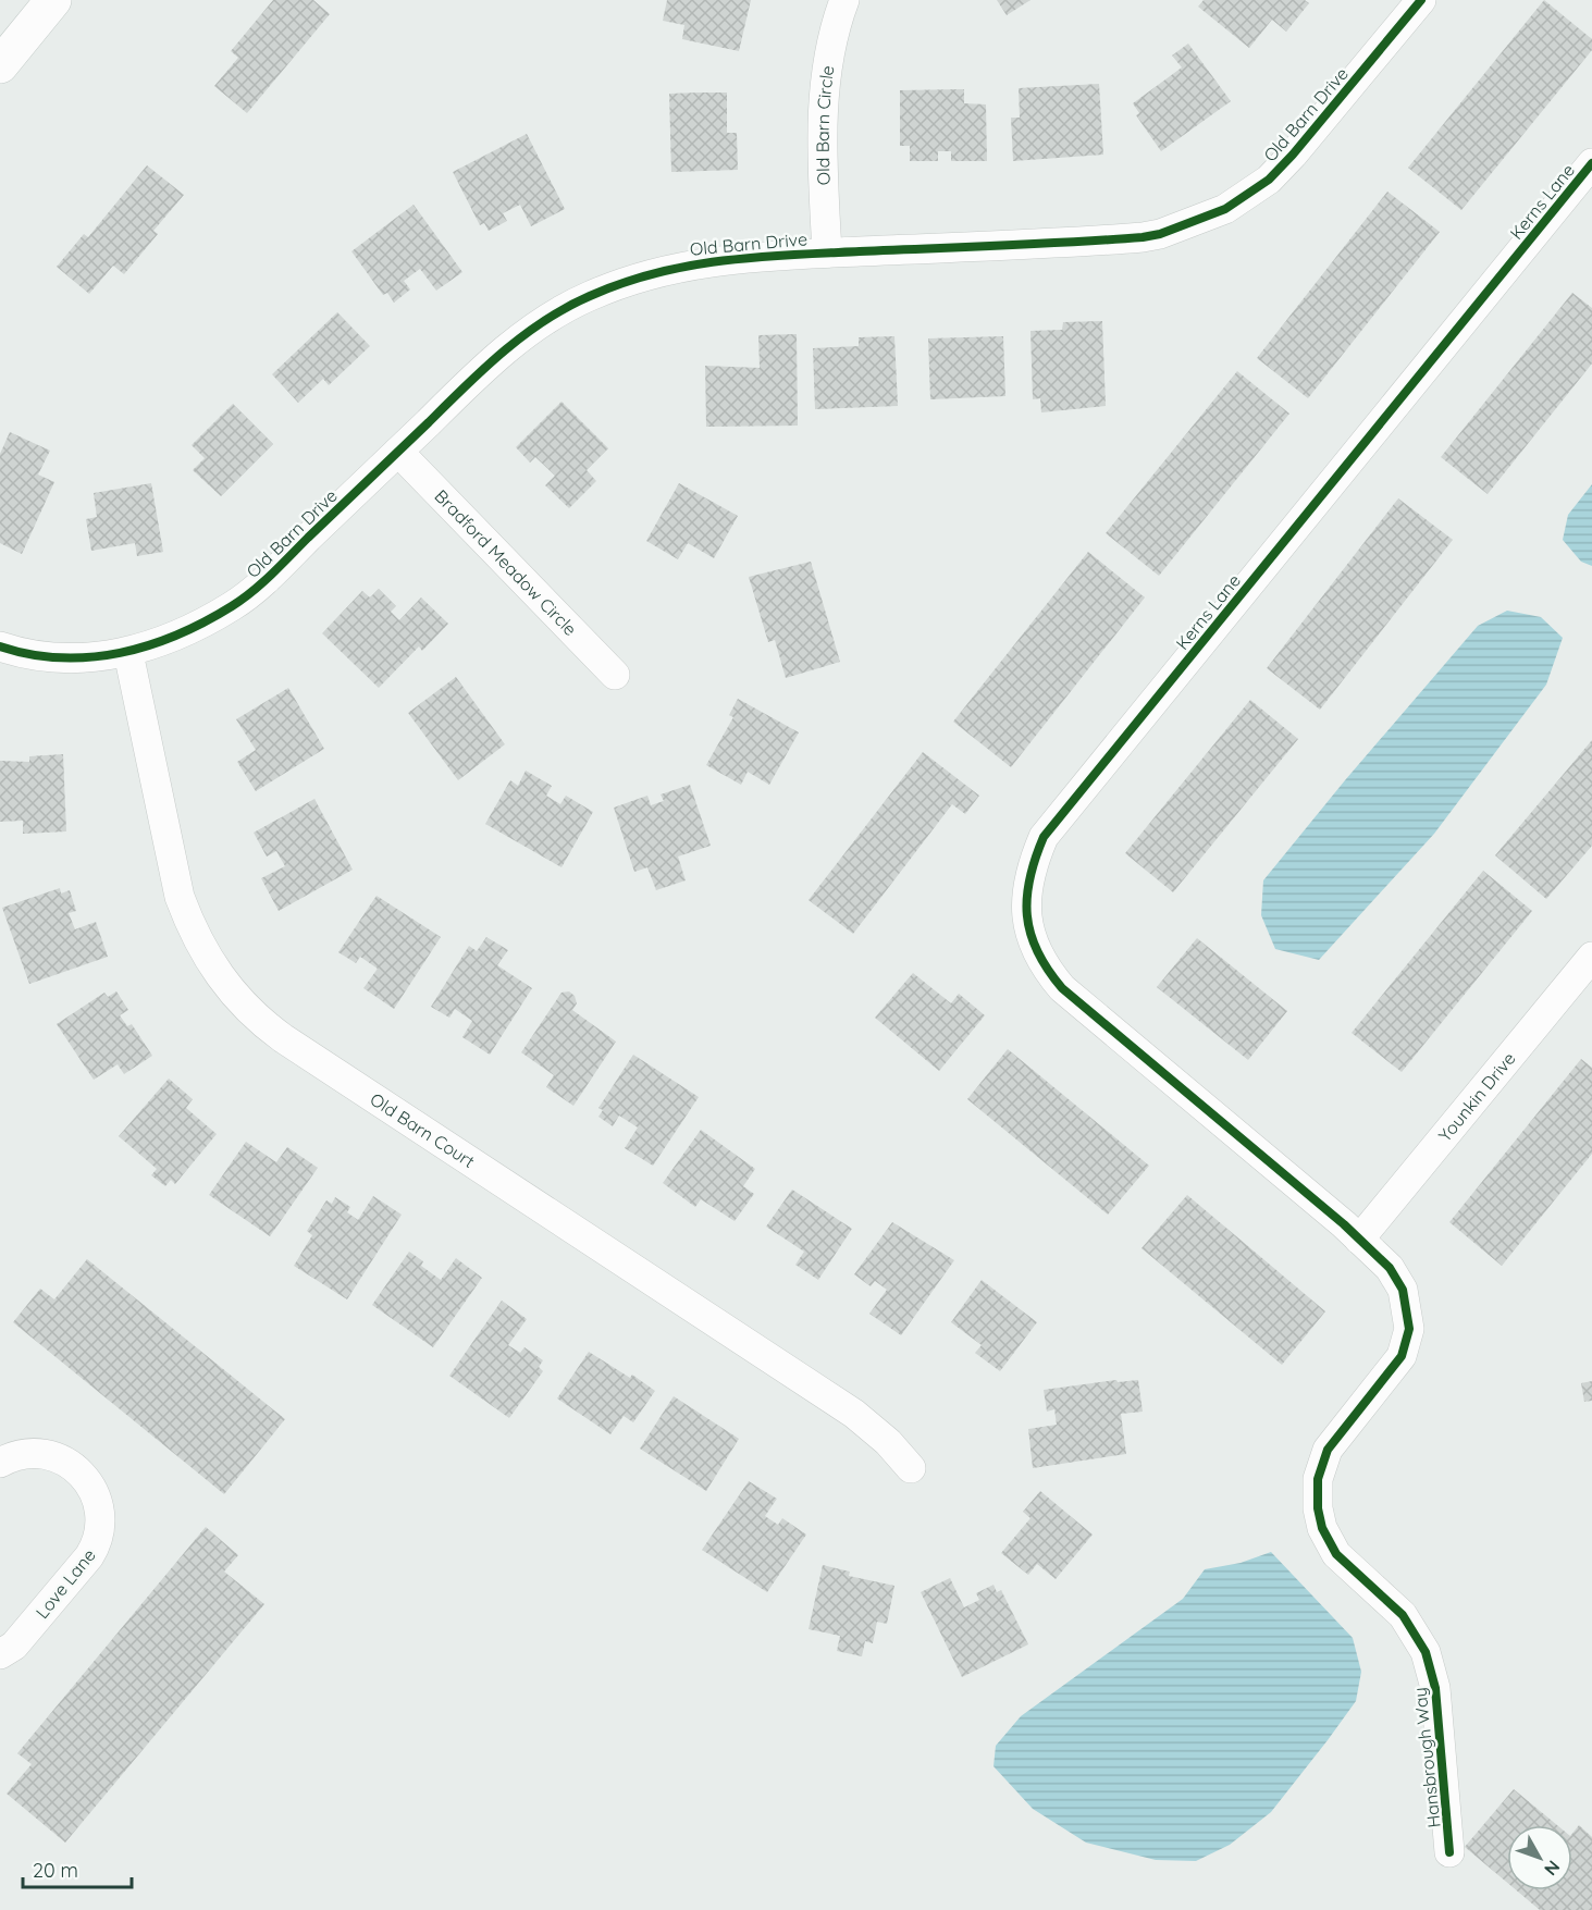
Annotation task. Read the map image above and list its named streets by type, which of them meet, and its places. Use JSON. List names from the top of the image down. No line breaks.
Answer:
{"streets":{"street":["Old Barn Drive","Old Barn Circle","Kerns Lane","Bradford Meadow Circle","Younkin Drive","Old Barn Court","Love Lane","Hansbrough Way"]},"crossings":[["Old Barn Drive","Old Barn Circle"],["Old Barn Drive","Bradford Meadow Circle"],["Old Barn Drive","Old Barn Court"],["Kerns Lane","Younkin Drive"],["Kerns Lane","Hansbrough Way"],["Younkin Drive","Hansbrough Way"]],"scale_bar":"20 m","north":"bottom right"}
